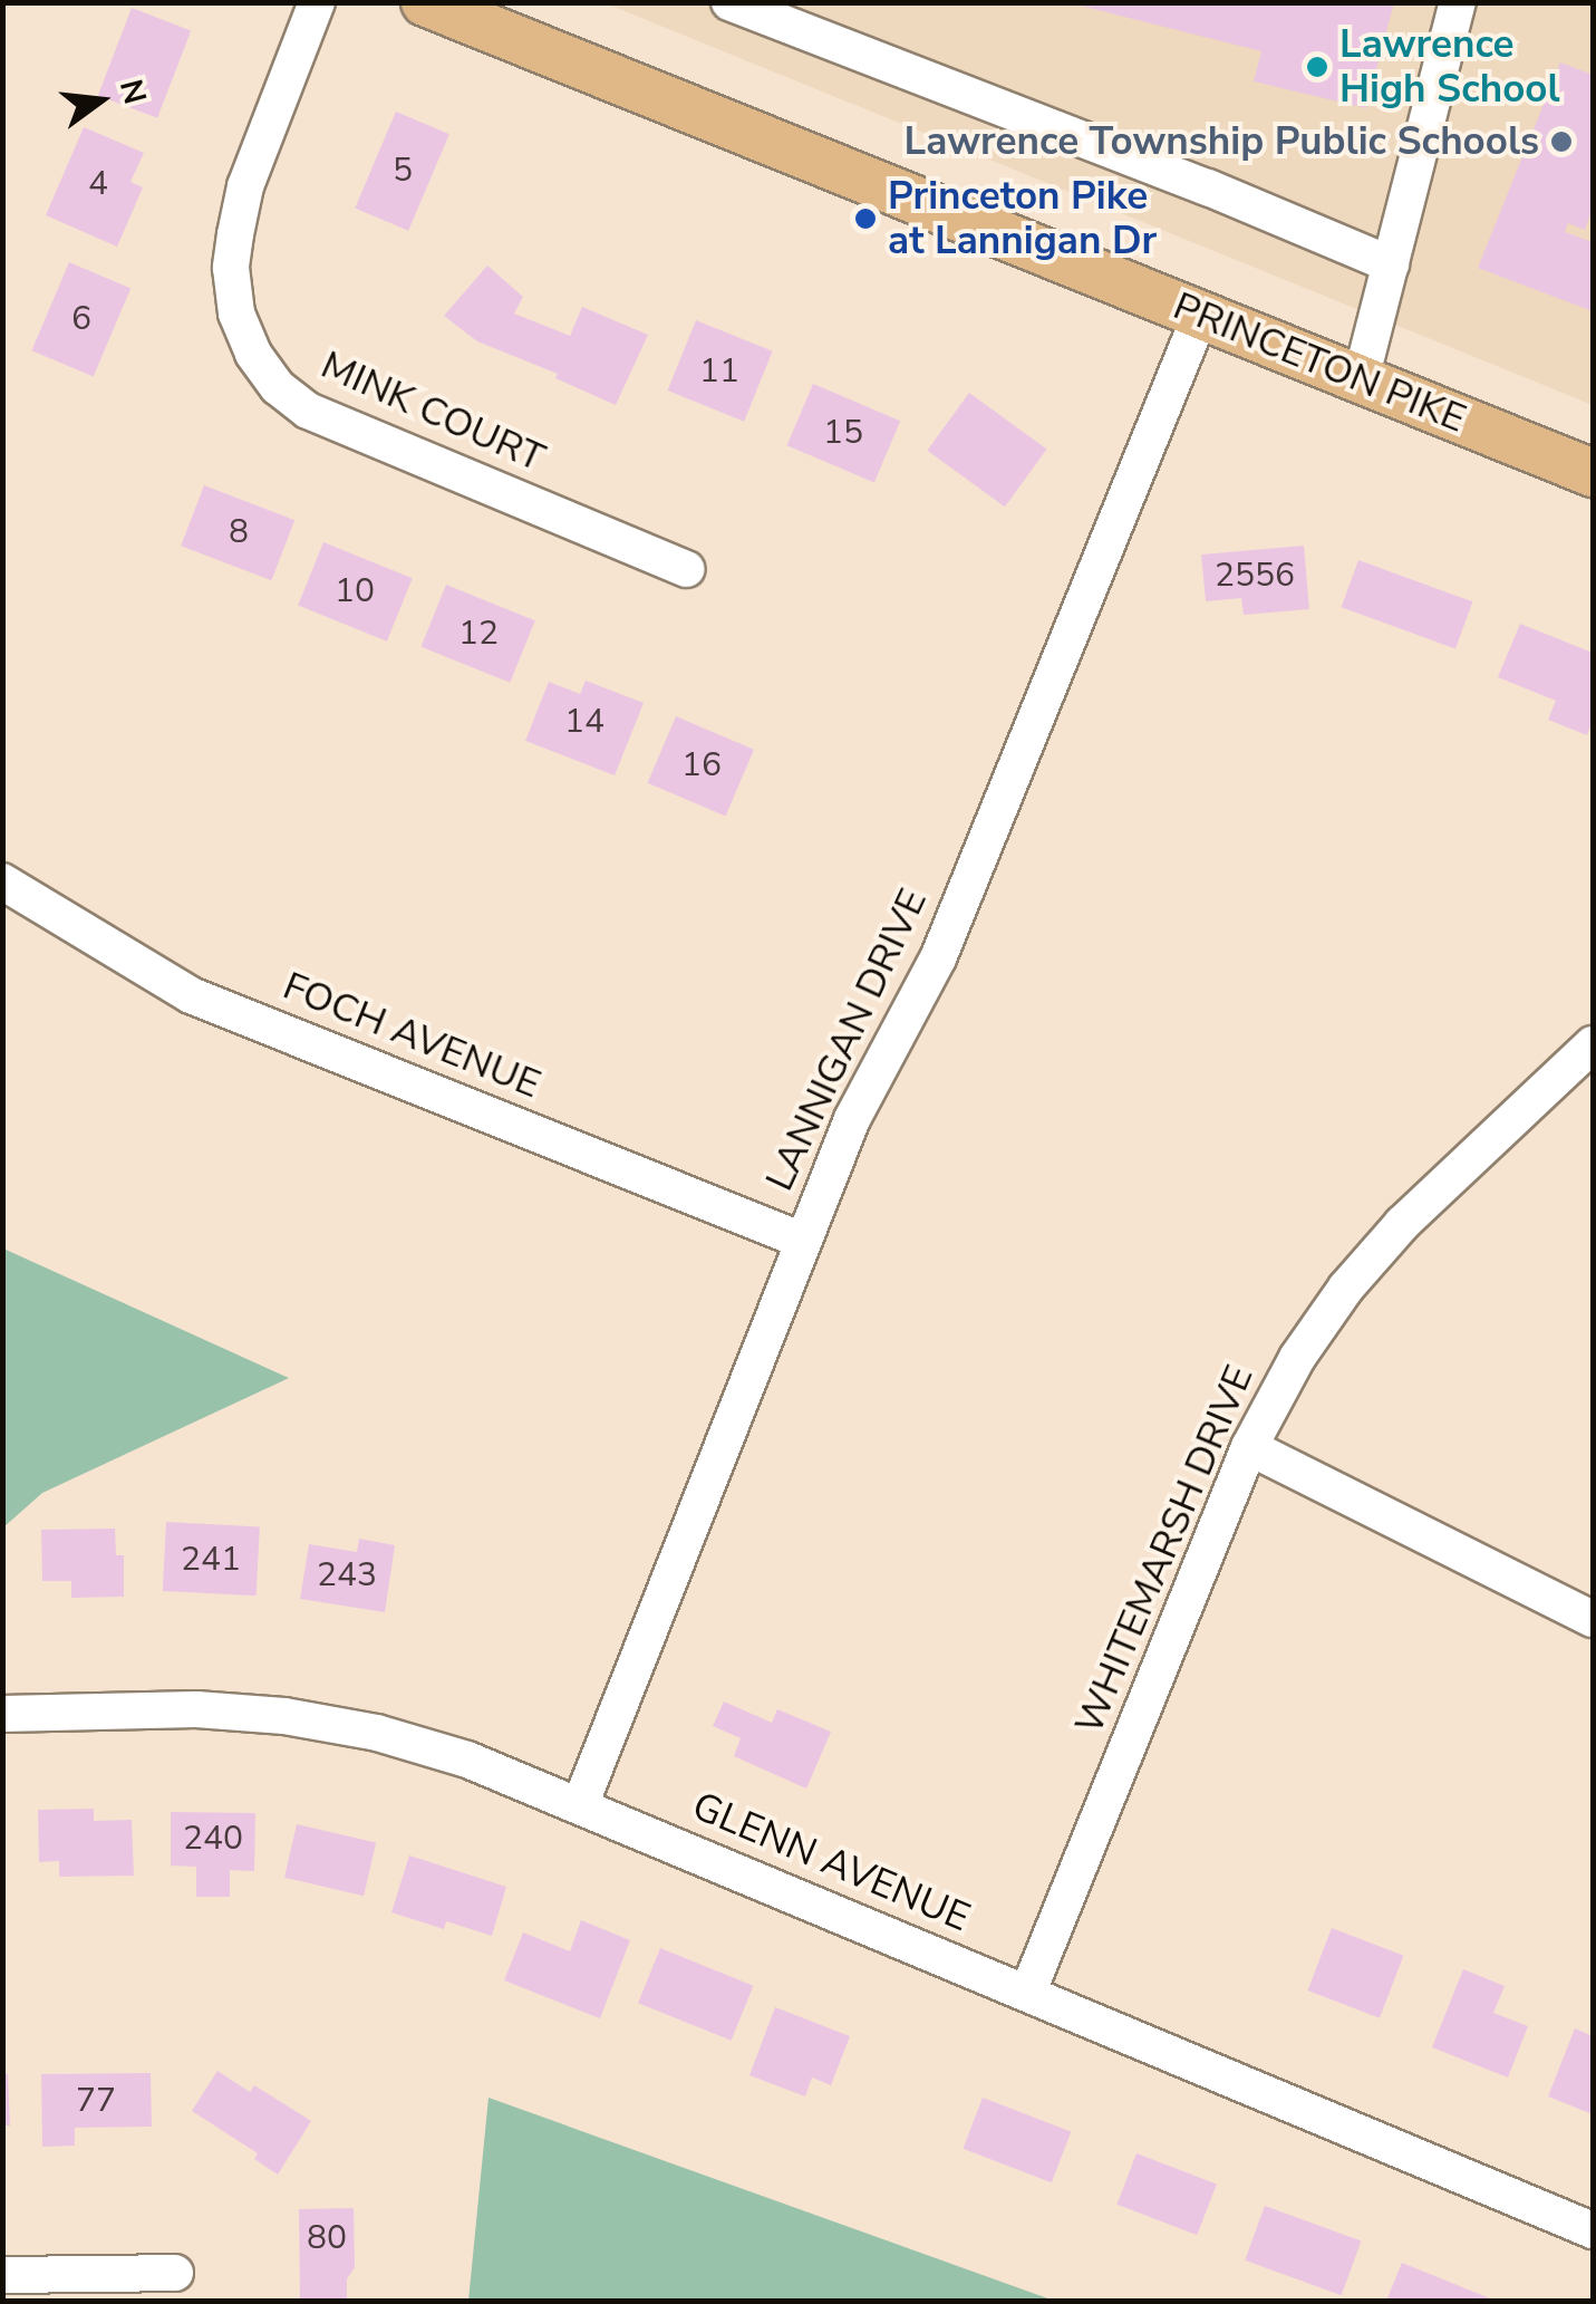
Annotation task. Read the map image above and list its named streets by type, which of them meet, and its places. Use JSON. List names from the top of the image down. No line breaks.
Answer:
{"streets":{"main road":["PRINCETON PIKE"],"street":["MINK COURT","FOCH AVENUE","LANNIGAN DRIVE","WHITEMARSH DRIVE","GLENN AVENUE"]},"crossings":[["PRINCETON PIKE","LANNIGAN DRIVE"],["FOCH AVENUE","LANNIGAN DRIVE"],["LANNIGAN DRIVE","GLENN AVENUE"],["WHITEMARSH DRIVE","GLENN AVENUE"]],"places":["Lawrence High School","Lawrence Township Public Schools","Princeton Pike at Lannigan Dr"],"house_numbers":["5","4","6","11","15","8","2556","10","12","14","16","241","243","240","77","80"],"north":"right"}
